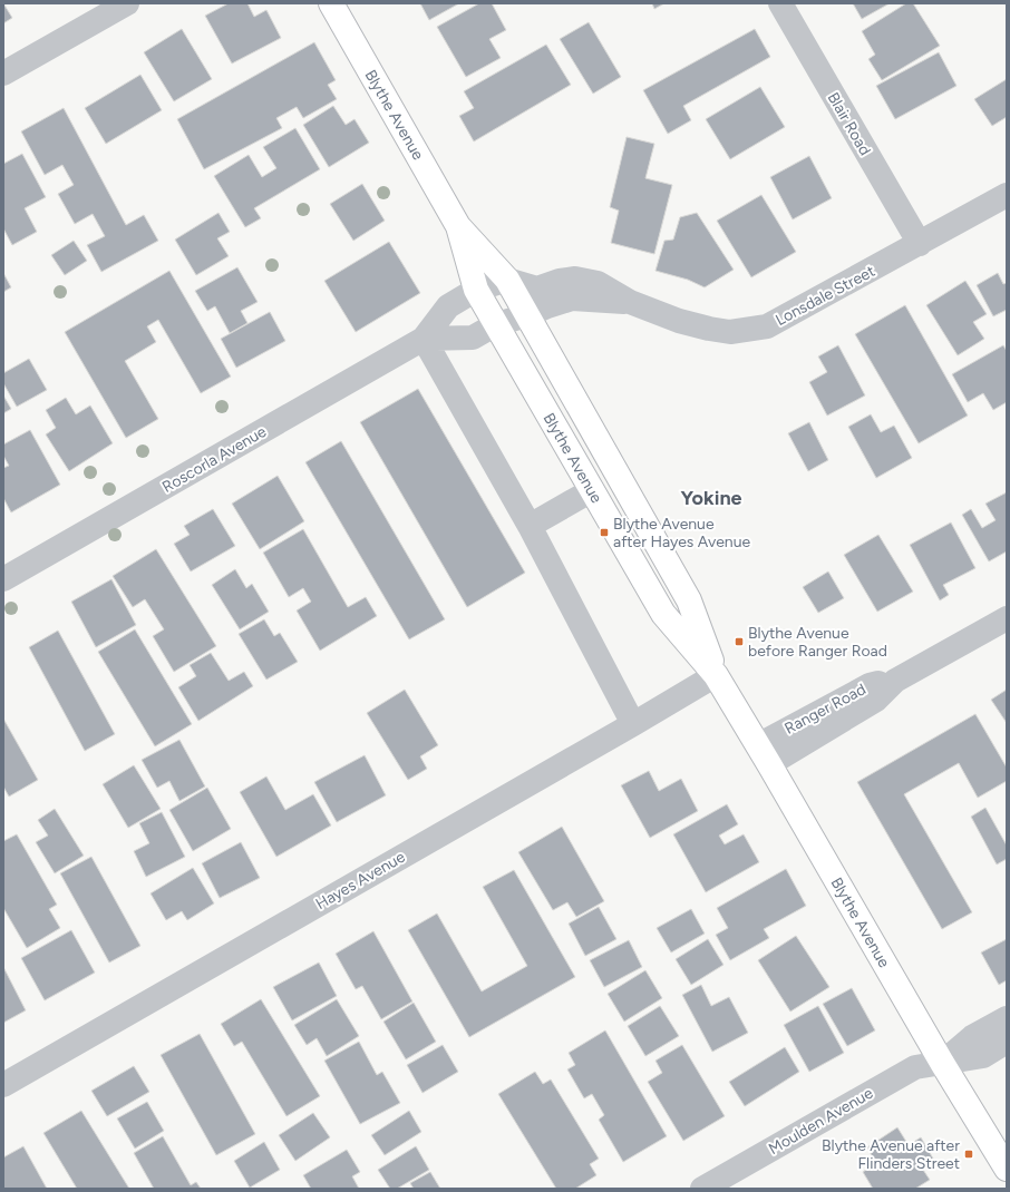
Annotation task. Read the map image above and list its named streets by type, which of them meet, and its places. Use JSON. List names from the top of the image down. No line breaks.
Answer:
{"streets":{"main road":["Blythe Avenue"],"street":["Blair Road","Lonsdale Street","Roscorla Avenue","Ranger Road","Hayes Avenue","Moulden Avenue"]},"crossings":[["Blythe Avenue","Lonsdale Street"],["Blythe Avenue","Roscorla Avenue"],["Blythe Avenue","Ranger Road"],["Blythe Avenue","Hayes Avenue"],["Blythe Avenue","Moulden Avenue"],["Blair Road","Lonsdale Street"],["Lonsdale Street","Roscorla Avenue"]],"districts":["Yokine"],"places":{"transit":["Blythe Avenue after Hayes Avenue","Blythe Avenue before Ranger Road","Blythe Avenue after Flinders Street"]}}
